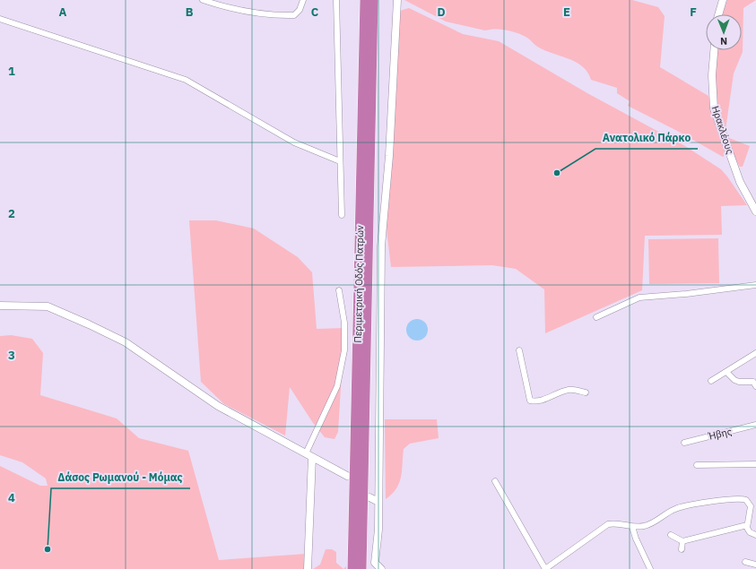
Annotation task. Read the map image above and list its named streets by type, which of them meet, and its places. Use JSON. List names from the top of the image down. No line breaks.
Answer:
{"streets":{"highway":["Περιμετρική Οδός Πατρών"],"street":["Ηρακλέους","Ήβης"]},"places":["Ανατολικό Πάρκο","Δάσος Ρωμανού - Μόμας"],"north":"bottom","grid":{"columns":["A","B","C","D","E","F"],"rows":["1","2","3","4"]}}
